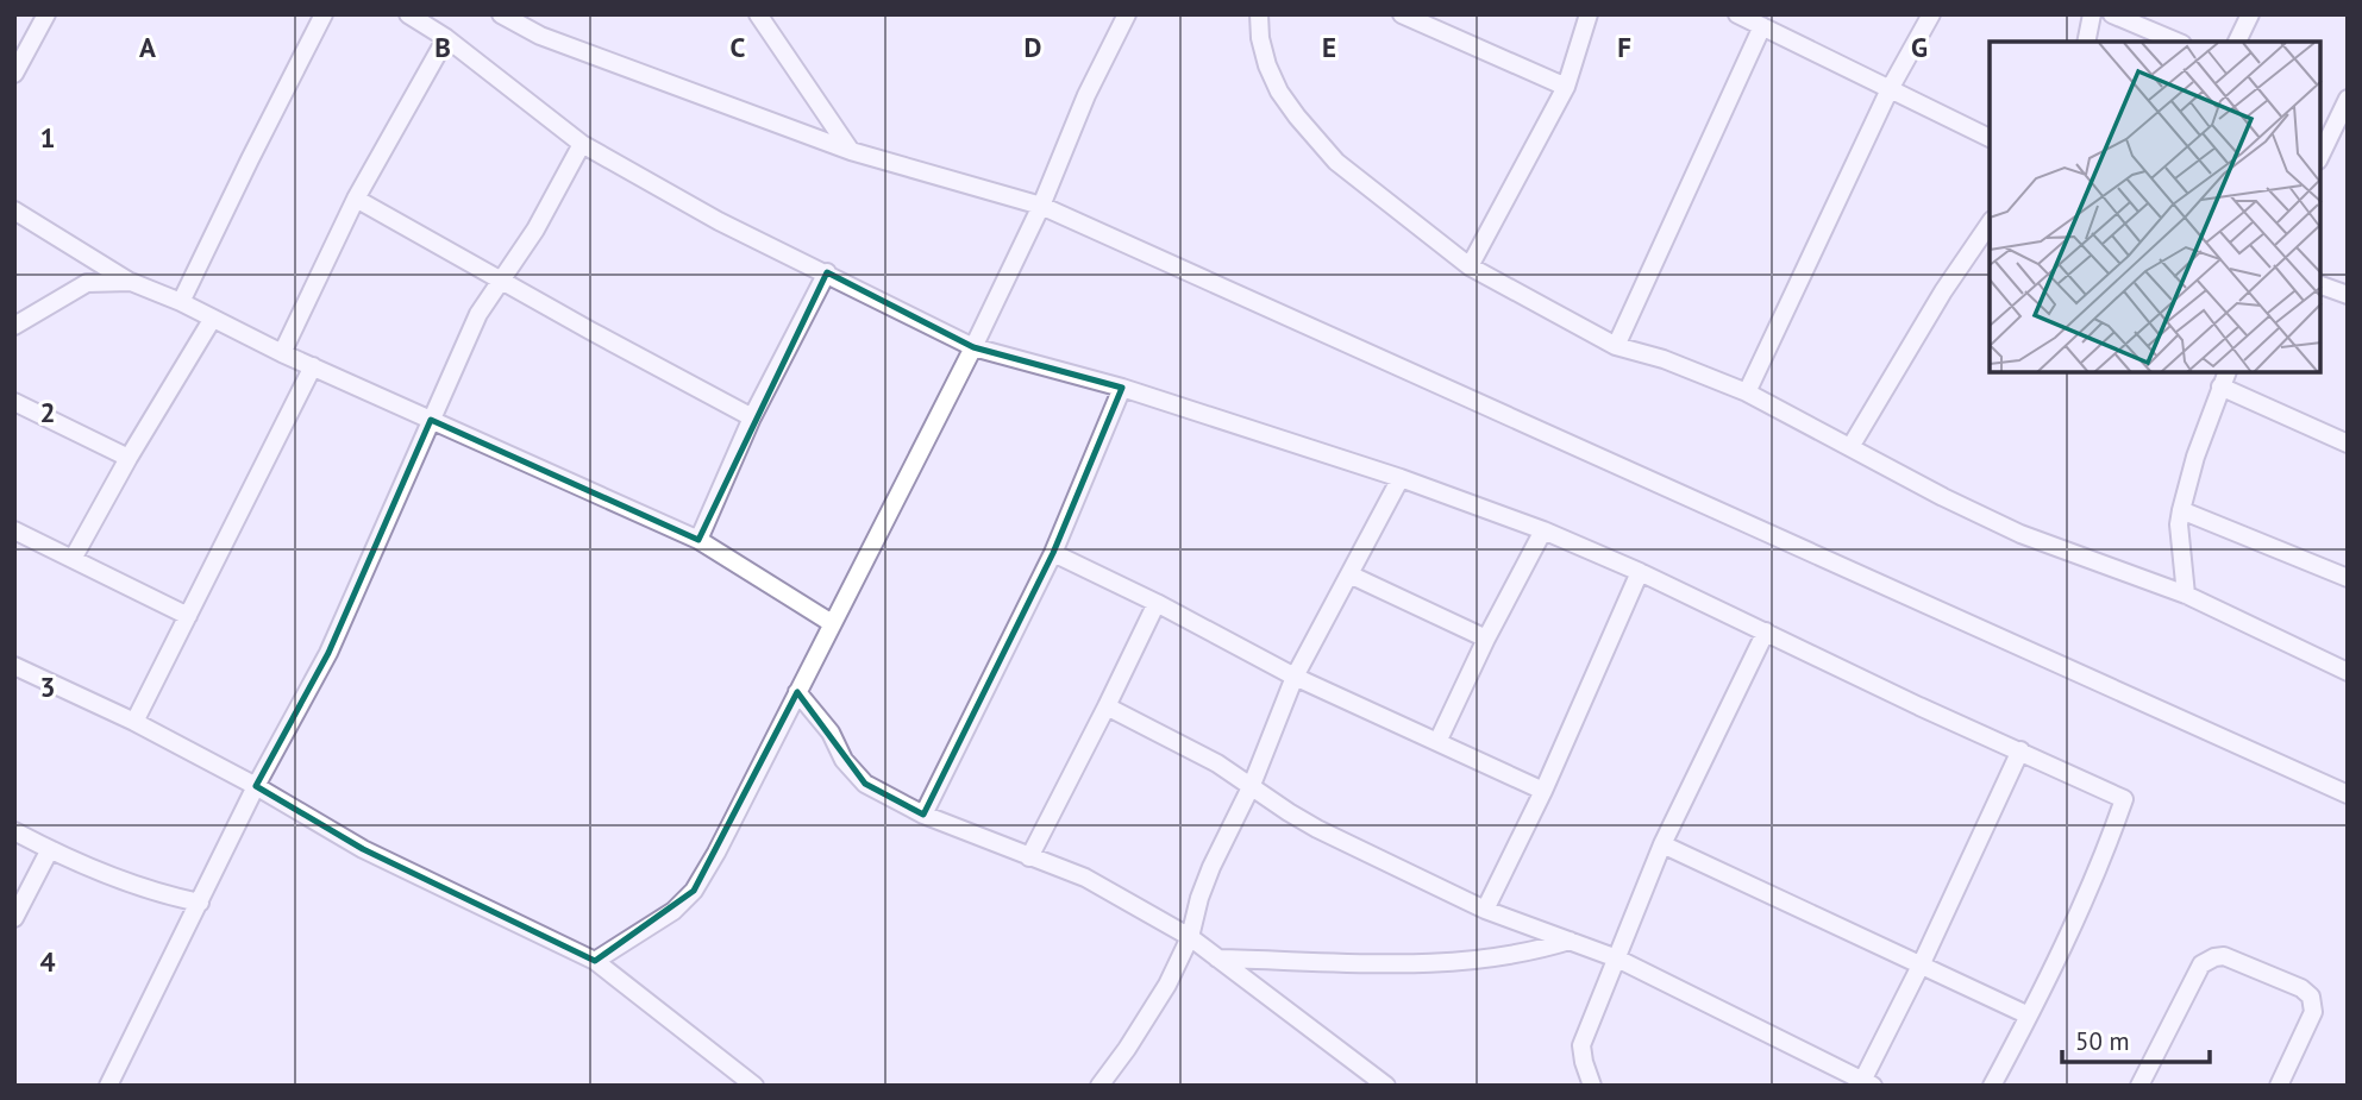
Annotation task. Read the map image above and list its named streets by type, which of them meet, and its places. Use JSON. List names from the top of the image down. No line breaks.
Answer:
{"scale_bar":"50 m","grid":{"columns":["A","B","C","D","E","F","G"],"rows":["1","2","3","4"]}}
